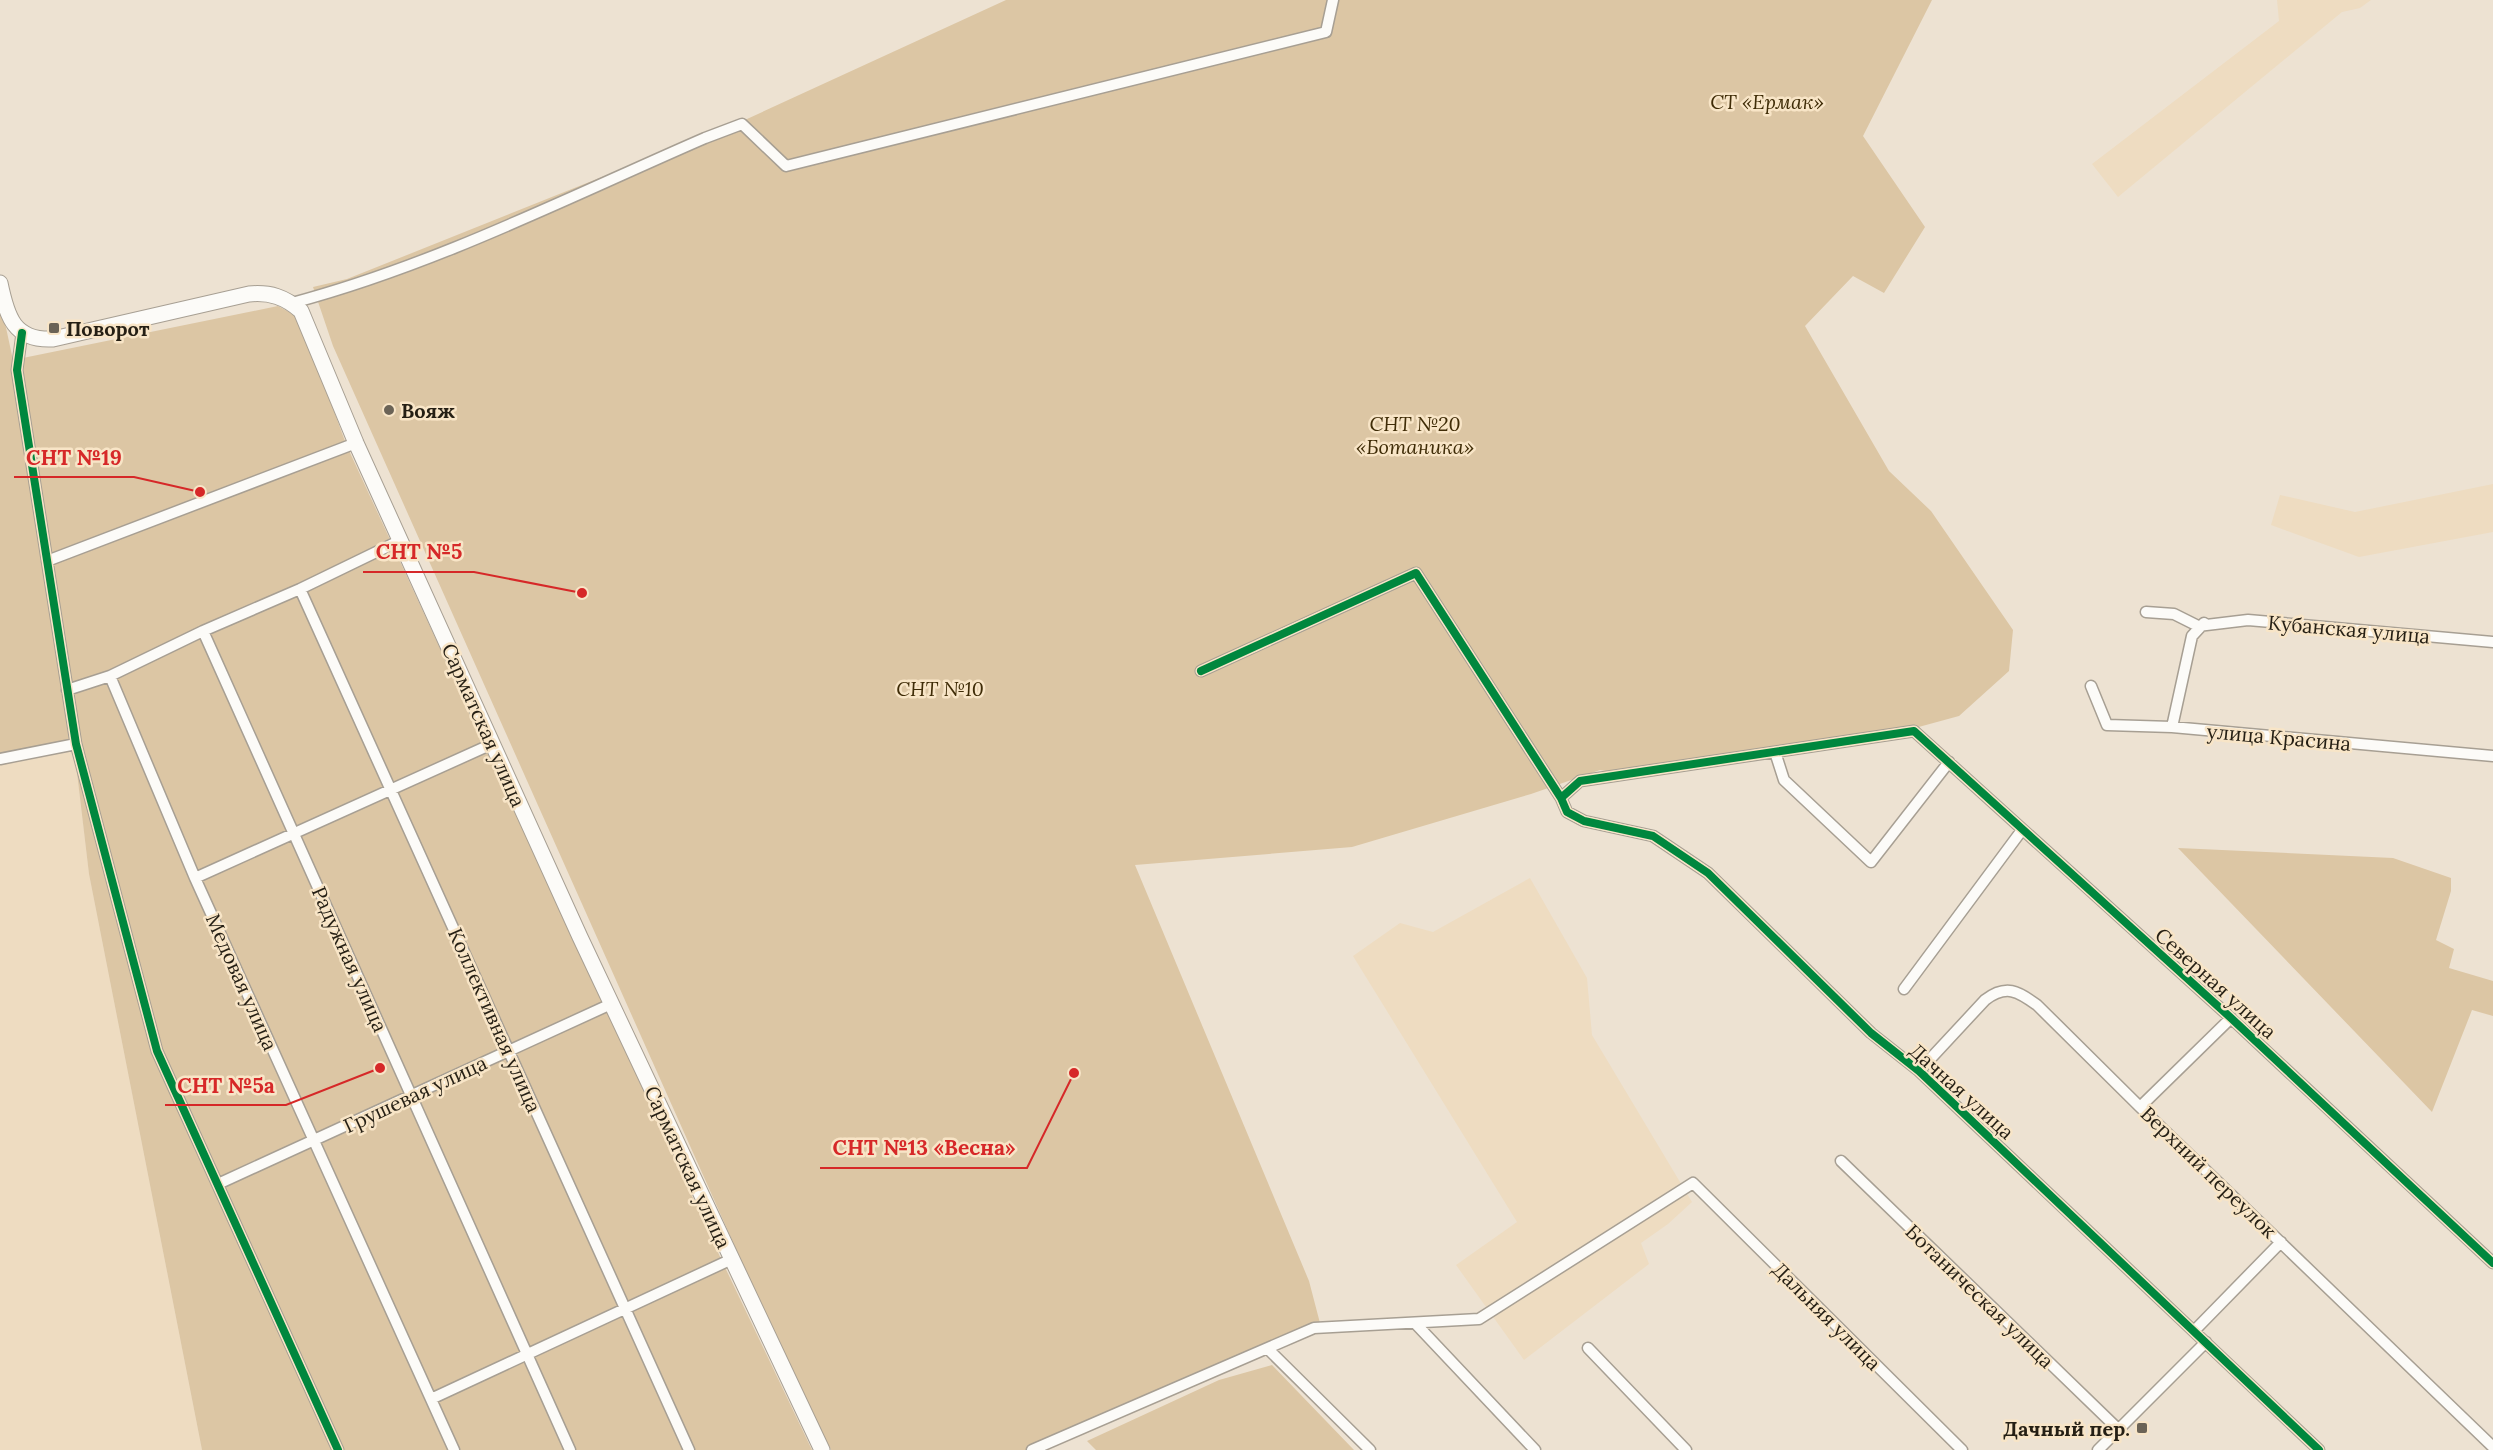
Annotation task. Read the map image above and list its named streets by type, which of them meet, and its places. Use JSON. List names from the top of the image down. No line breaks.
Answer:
{"streets":{"main road":["Сарматская улица"],"street":["Кубанская улица","улица Красина","Радужная улица","Медовая улица","Северная улица","Коллективная улица","Дачная улица","Грушевая улица","Верхний переулок","Ботаническая улица","Дальняя улица"]},"crossings":[["Сарматская улица","Грушевая улица"],["Радужная улица","Грушевая улица"],["Медовая улица","Грушевая улица"],["Коллективная улица","Грушевая улица"],["Дачная улица","Верхний переулок"]],"parks":["СТ «Ермак»","СНТ №20 «Ботаника»","СНТ №10"],"places":{"transit":["Поворот","Дачный пер."],"other":["Вояж","СНТ №19","СНТ №5","СНТ №5а","СНТ №13 «Весна»"]}}
